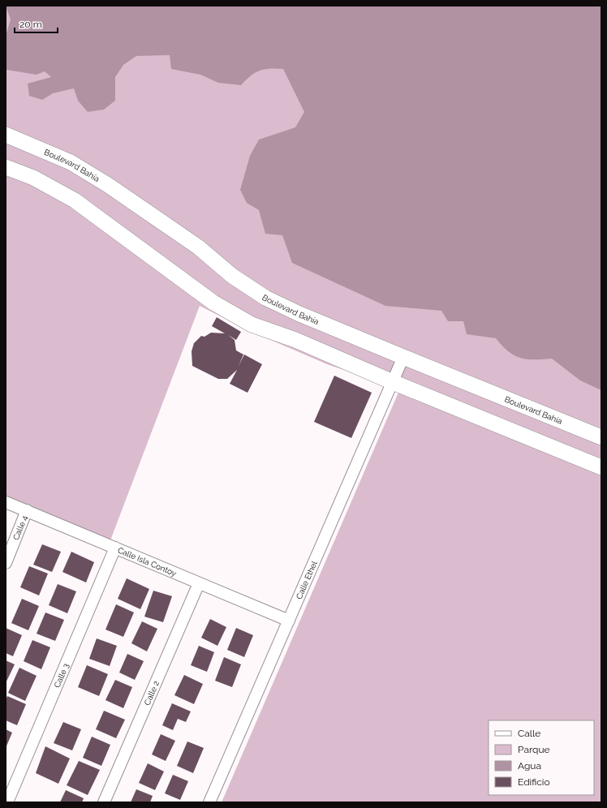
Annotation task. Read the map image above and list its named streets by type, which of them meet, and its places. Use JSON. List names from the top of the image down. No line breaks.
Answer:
{"streets":{"main road":["Boulevard Bahía"],"street":["Calle 4","Calle Isla Contoy","Calle Ethel","Calle 3","Calle 2"]},"crossings":[["Boulevard Bahía","Calle Ethel"],["Calle 4","Calle Isla Contoy"],["Calle Isla Contoy","Calle Ethel"],["Calle Isla Contoy","Calle 3"],["Calle Isla Contoy","Calle 2"]],"legend":["Calle","Parque","Agua","Edificio"],"scale_bar":"20 m"}
